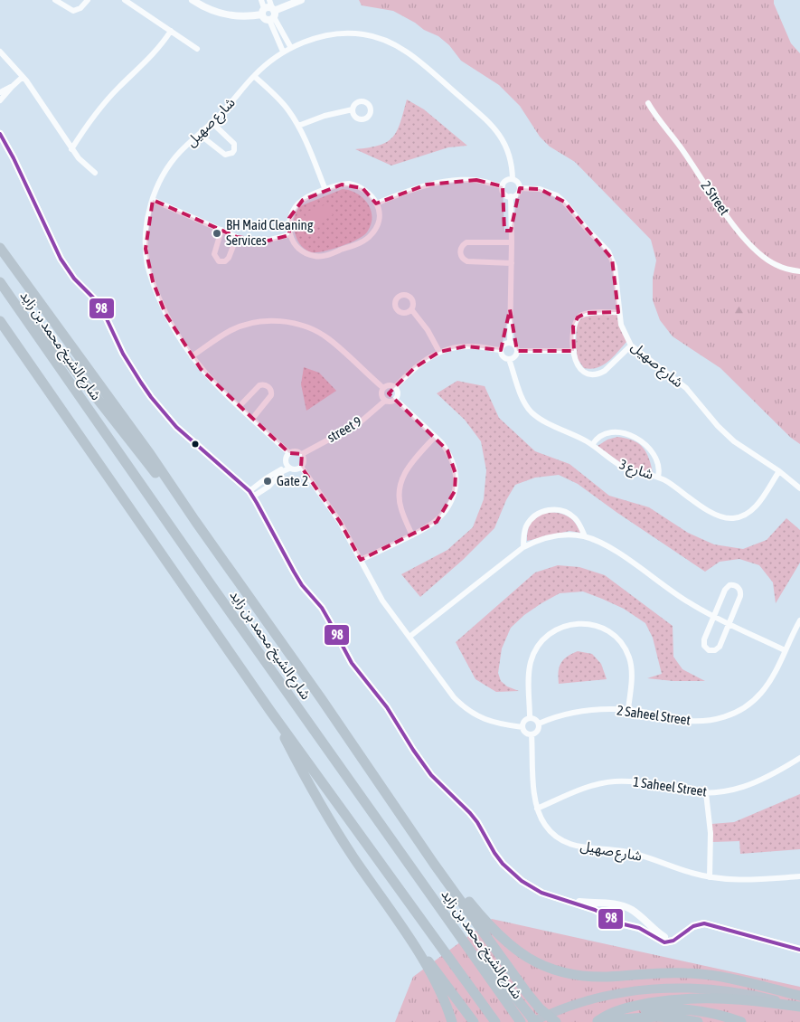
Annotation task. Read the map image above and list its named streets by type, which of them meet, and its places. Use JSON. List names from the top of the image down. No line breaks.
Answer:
{"streets":{"highway":["شارع الشيخ محمد بن زايد"],"street":["شارع صهيل","2 Street","street 9","3 شارع","2 Saheel Street","1 Saheel Street"]},"crossings":[["شارع صهيل","street 9"],["شارع صهيل","3 شارع"],["شارع صهيل","2 Saheel Street"],["شارع صهيل","1 Saheel Street"]],"places":["BH Maid Cleaning Services","Gate 2"],"lines":["transit line 98"]}
